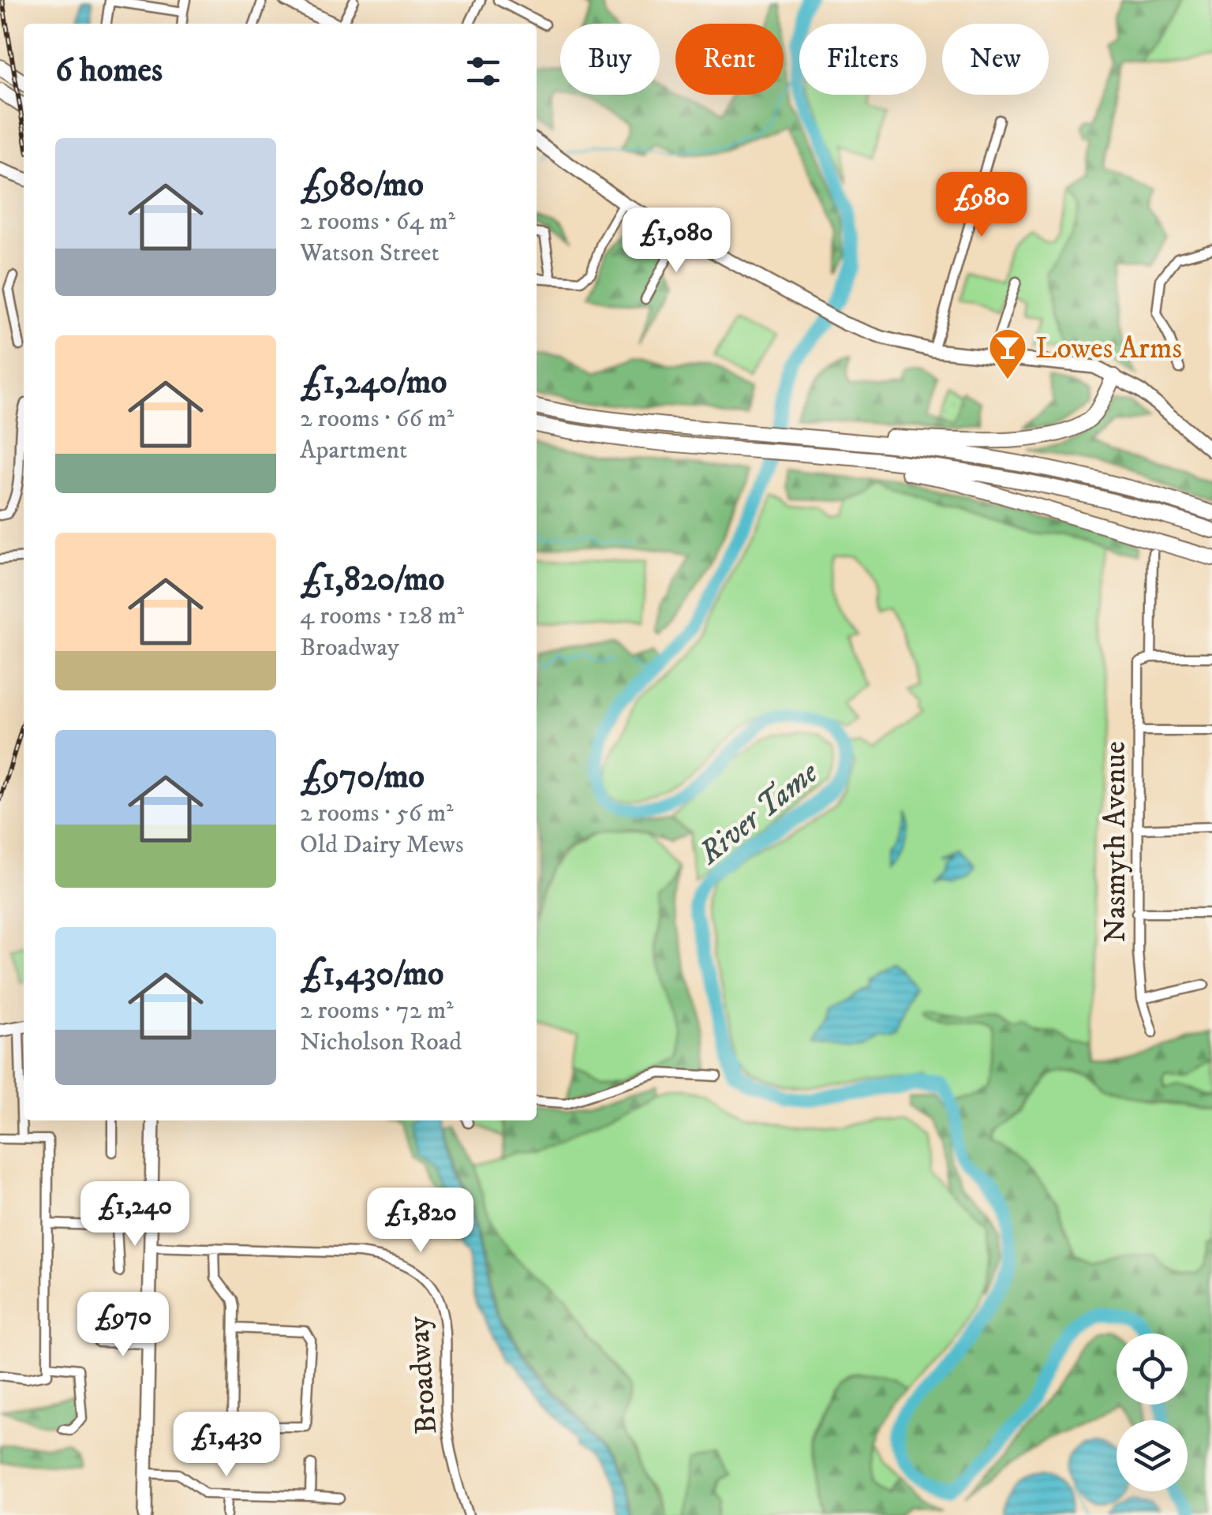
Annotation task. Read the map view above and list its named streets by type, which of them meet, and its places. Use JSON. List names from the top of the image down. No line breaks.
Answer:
{"streets":{"street":["Nasmyth Avenue","Broadway"]},"water":["River Tame"],"places":{"bar":["Lowes Arms"]},"page":{"chip":["Buy","Rent","Filters","New"],"heading":"6 homes","list":[{"name":"£980/mo","note":"2 rooms · 64 m² · Watson Street"},{"name":"£1,240/mo","note":"2 rooms · 66 m² · Apartment"},{"name":"£1,820/mo","note":"4 rooms · 128 m² · Broadway"},{"name":"£970/mo","note":"2 rooms · 56 m² · Old Dairy Mews"},{"name":"£1,430/mo","note":"2 rooms · 72 m² · Nicholson Road"}],"price":["£980","£1,080","£1,240","£1,820","£970","£1,430"]}}
